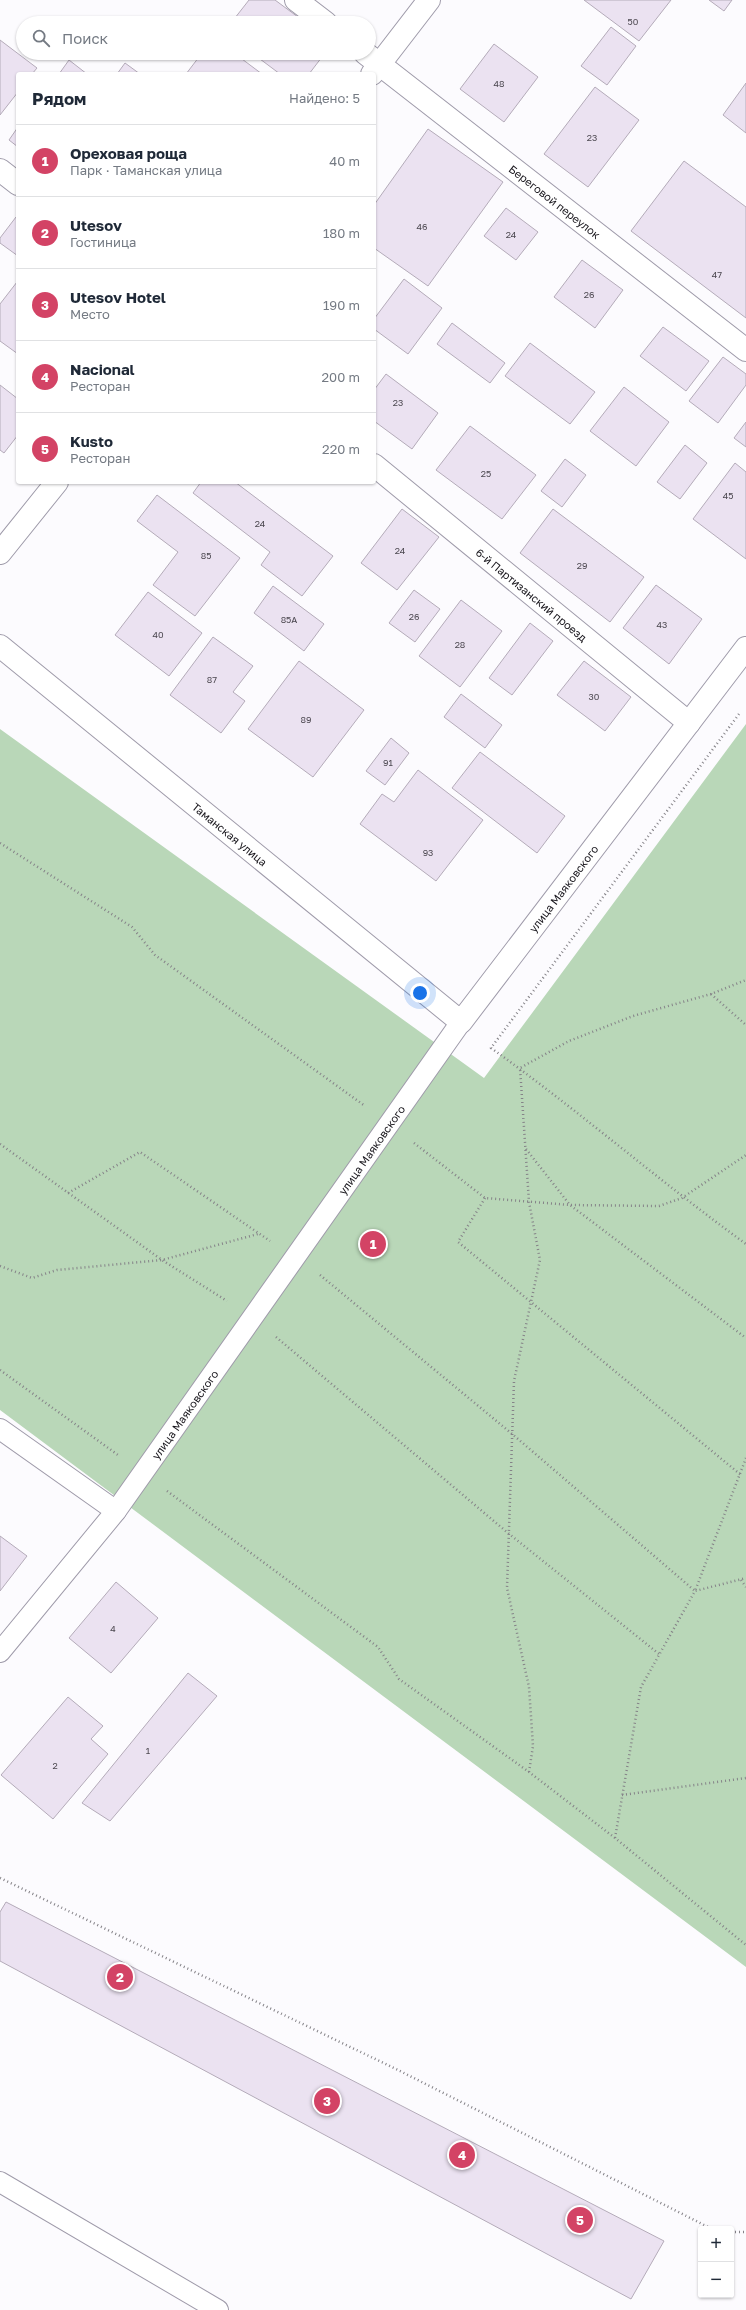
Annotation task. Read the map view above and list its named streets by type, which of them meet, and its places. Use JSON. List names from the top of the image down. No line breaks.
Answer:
{"streets":{"street":["Береговой переулок","6-й Партизанский проезд","Таманская улица","улица Маяковского"]},"crossings":[["6-й Партизанский проезд","улица Маяковского"],["Таманская улица","улица Маяковского"]],"house_numbers":["50","48","23","46","24","47","26","23","25","45","24","24","85","29","26","85А","43","40","28","87","30","89","91","93","4","1","2"],"page":{"search":"Поиск","heading":["Рядом","Найдено: 5"],"list":[{"mark":"1","name":"Ореховая роща","note":"Парк · Таманская улица","value":"40 m"},{"mark":"2","name":"Utesov","note":"Гостиница","value":"180 m"},{"mark":"3","name":"Utesov Hotel","note":"Место","value":"190 m"},{"mark":"4","name":"Nacional","note":"Ресторан","value":"200 m"},{"mark":"5","name":"Kusto","note":"Ресторан","value":"220 m"}],"pins":["1","2","3","4","5"],"map_buttons":["+","−"]}}
